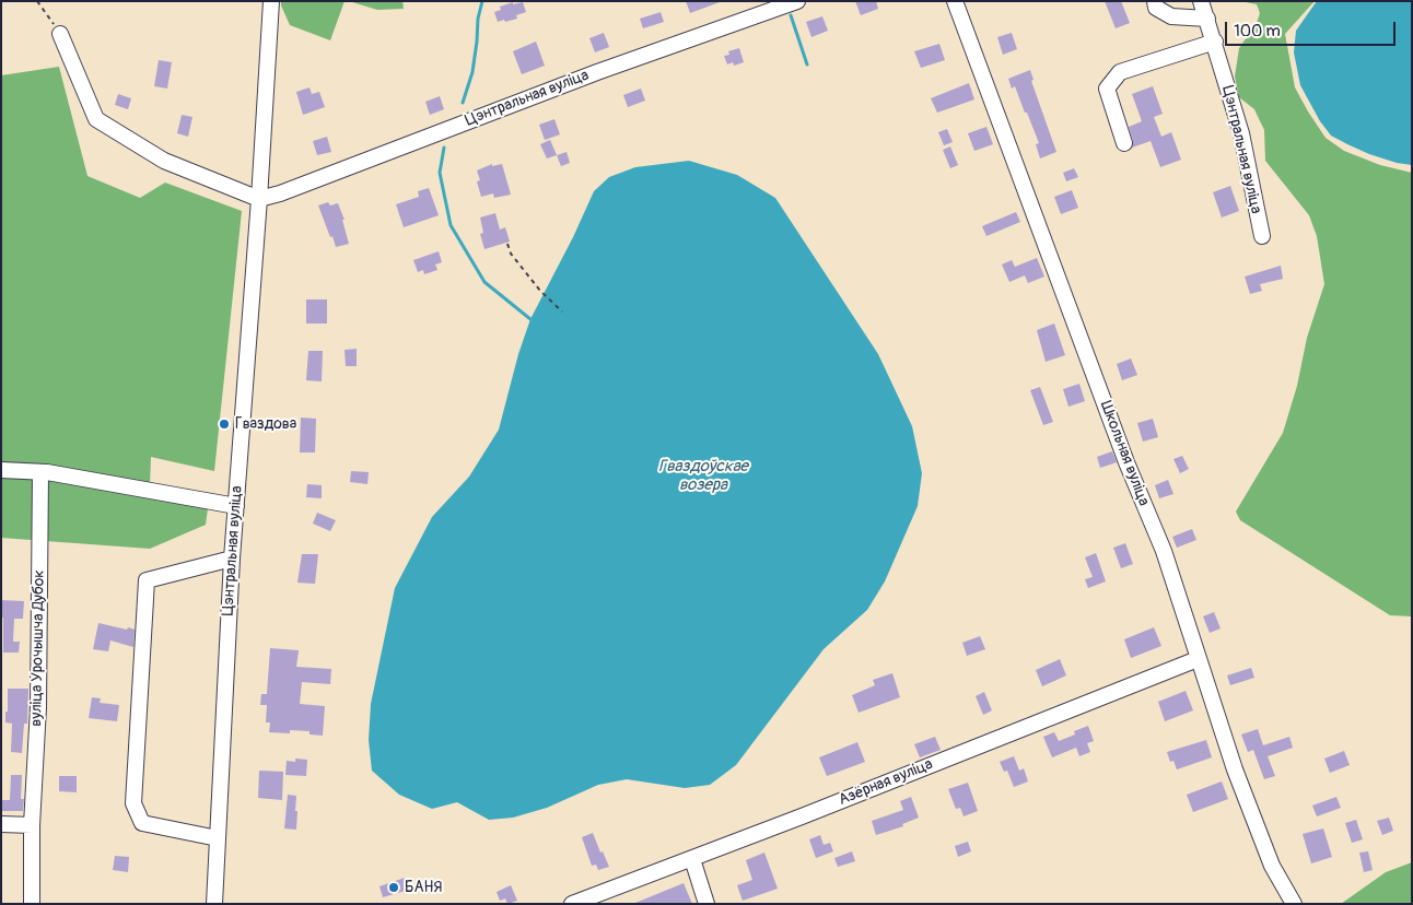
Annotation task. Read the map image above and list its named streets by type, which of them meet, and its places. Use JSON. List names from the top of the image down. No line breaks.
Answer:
{"streets":{"street":["Цэнтральная вуліца","Школьная вуліца","вуліца Урочышча Дубок","Азёрная вуліца"]},"crossings":[["Школьная вуліца","Азёрная вуліца"]],"water":["Гваздоўскае возера"],"places":["Гваздова","БАНЯ"],"scale_bar":"100 m"}
